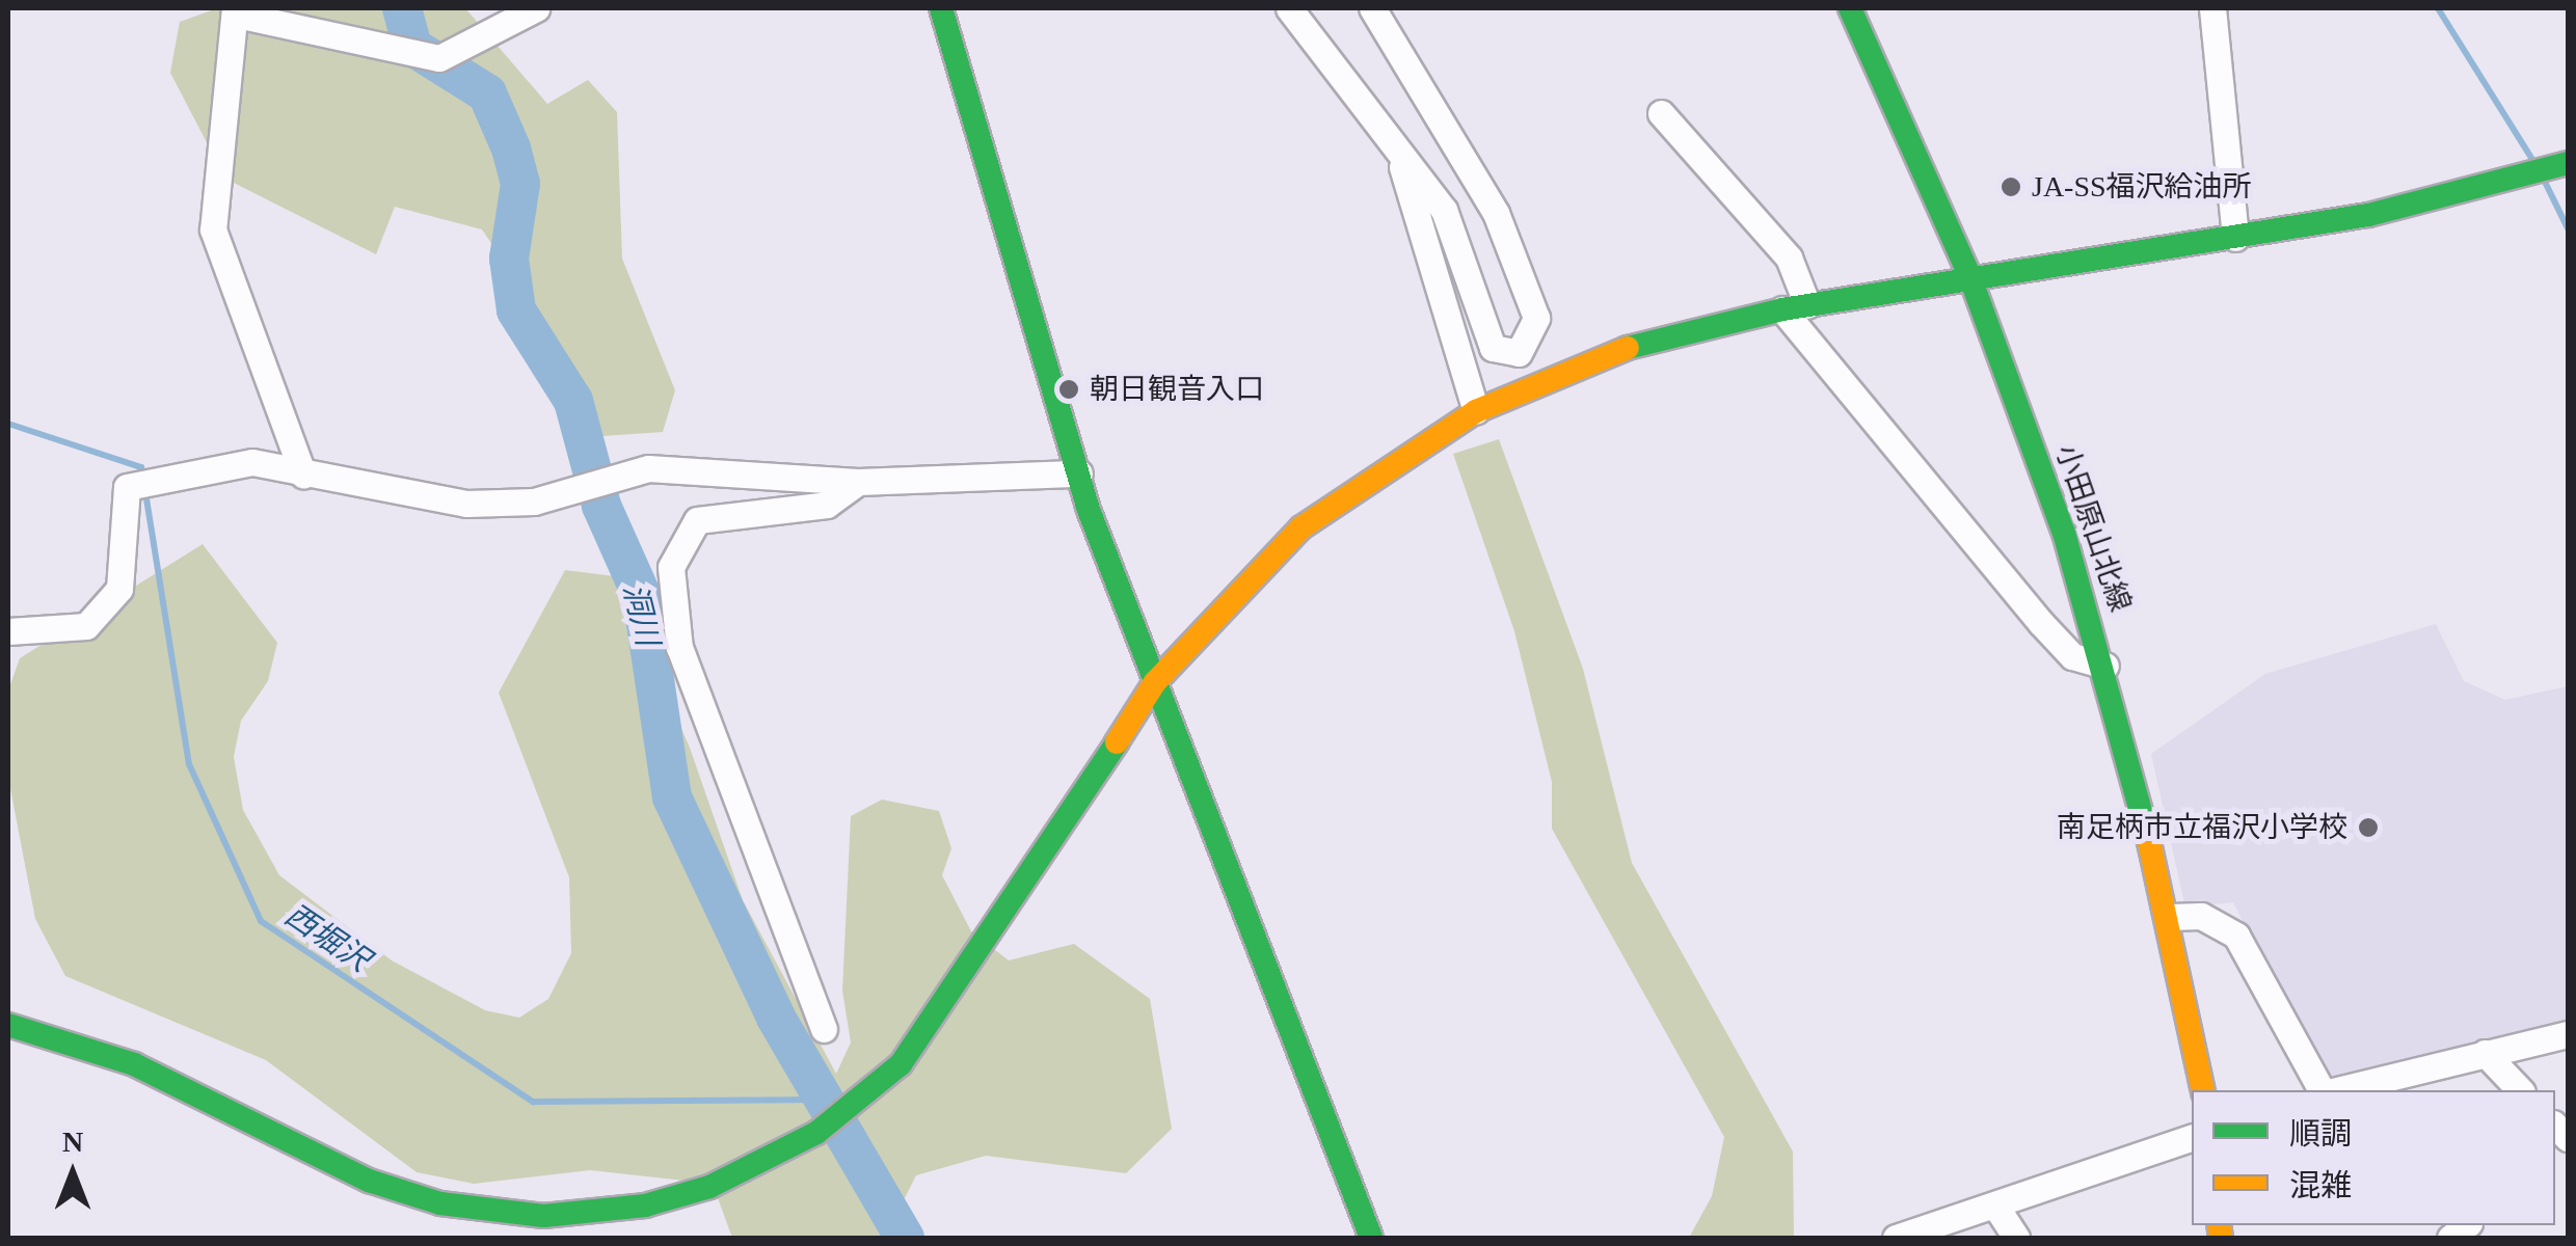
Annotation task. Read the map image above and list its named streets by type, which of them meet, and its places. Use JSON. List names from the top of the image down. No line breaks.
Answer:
{"streets":{"street":["小田原山北線"]},"water":["洞川","西堀沢"],"places":["JA-SS福沢給油所","朝日観音入口","南足柄市立福沢小学校"],"legend":["順調","混雑"],"north":"top"}
